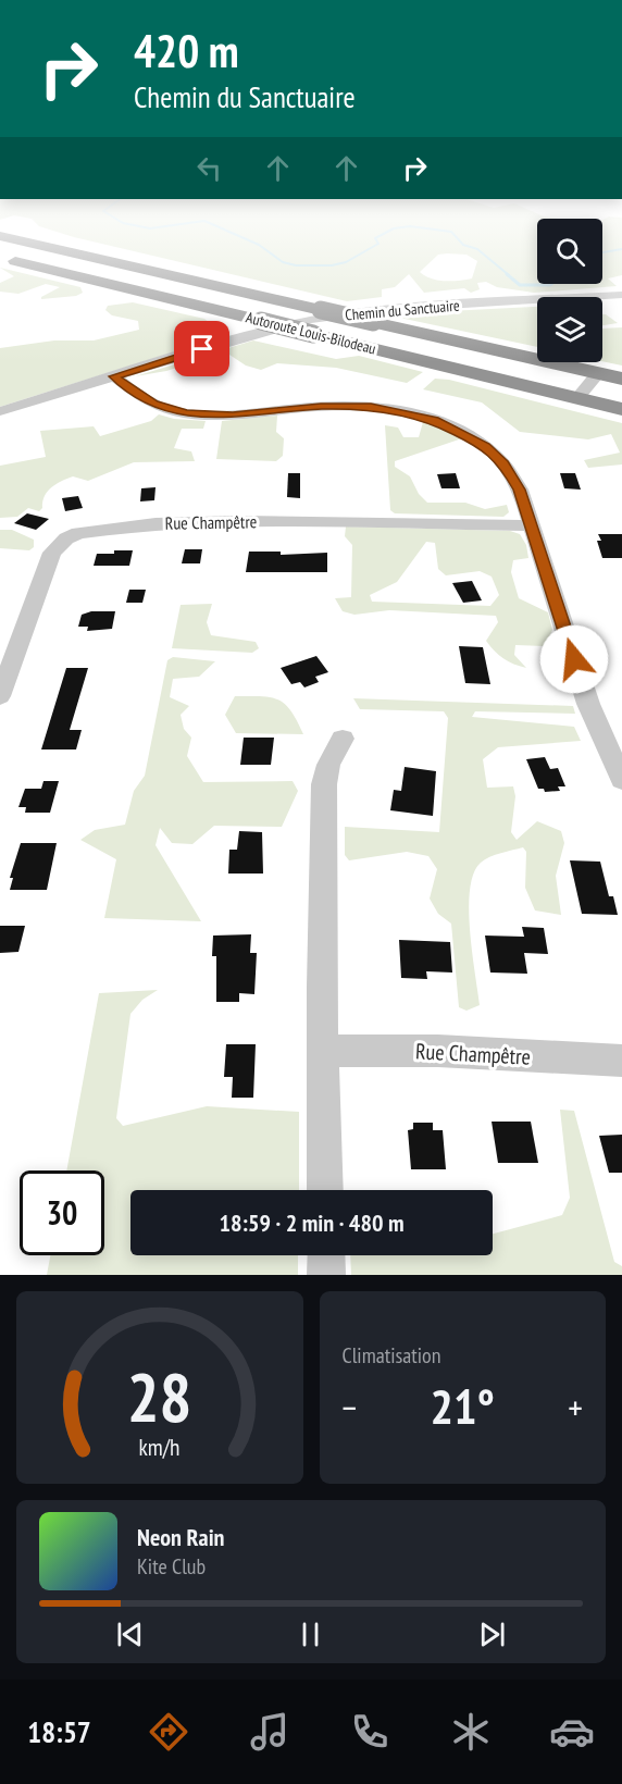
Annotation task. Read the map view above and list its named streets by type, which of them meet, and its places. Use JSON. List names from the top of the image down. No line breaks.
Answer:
{"streets":{"highway":["Autoroute Louis-Bilodeau"],"street":["Chemin du Sanctuaire","Rue Champêtre"]},"page":{"turn":["420 m","Chemin du Sanctuaire"],"limit":"30","trip":"18:59 · 2 min · 480 m","tile":"Climatisation","heat":["−","21°","+"],"song":["Neon Rain","Kite Club"],"tabs":"18:57","gauge":["28","km/h"]}}
